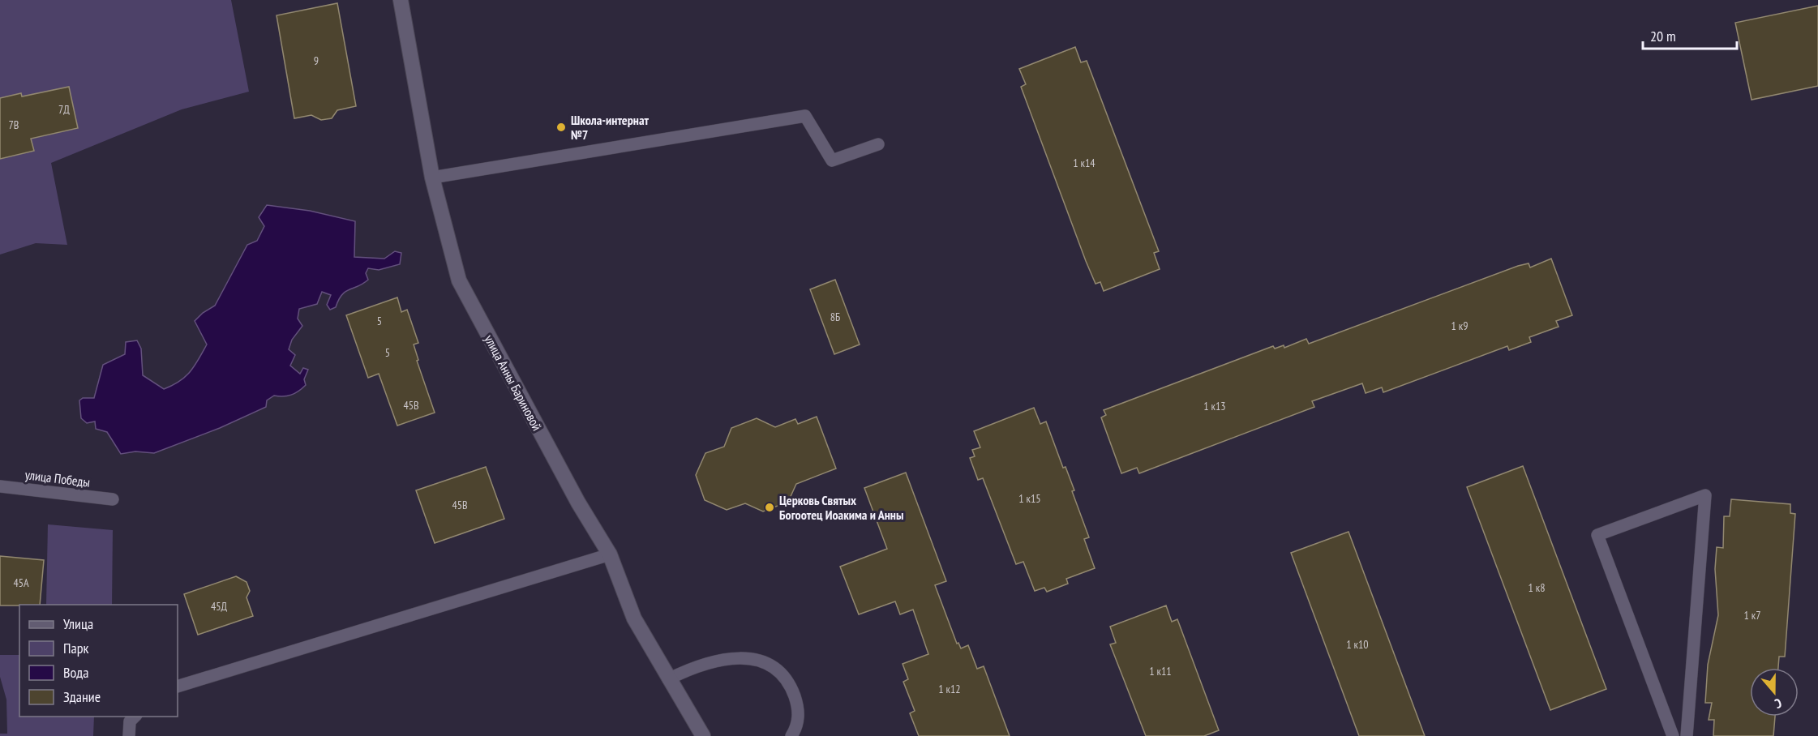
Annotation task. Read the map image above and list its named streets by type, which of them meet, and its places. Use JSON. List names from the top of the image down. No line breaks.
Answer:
{"streets":{"street":["улица Анны Бариновой"],"lane":["улица Победы"]},"places":["Школа-интернат №7","Церковь Святых Богоотец Иоакима и Анны"],"house_numbers":["9","7Д","7В","1 к14","8Б","5","1 к9","5","45В","1 к13","1 к15","45В","45А","1 к8","45Д","1 к7","1 к10","1 к11","1 к12"],"legend":["Улица","Парк","Вода","Здание"],"scale_bar":"20 m","north":"bottom"}
